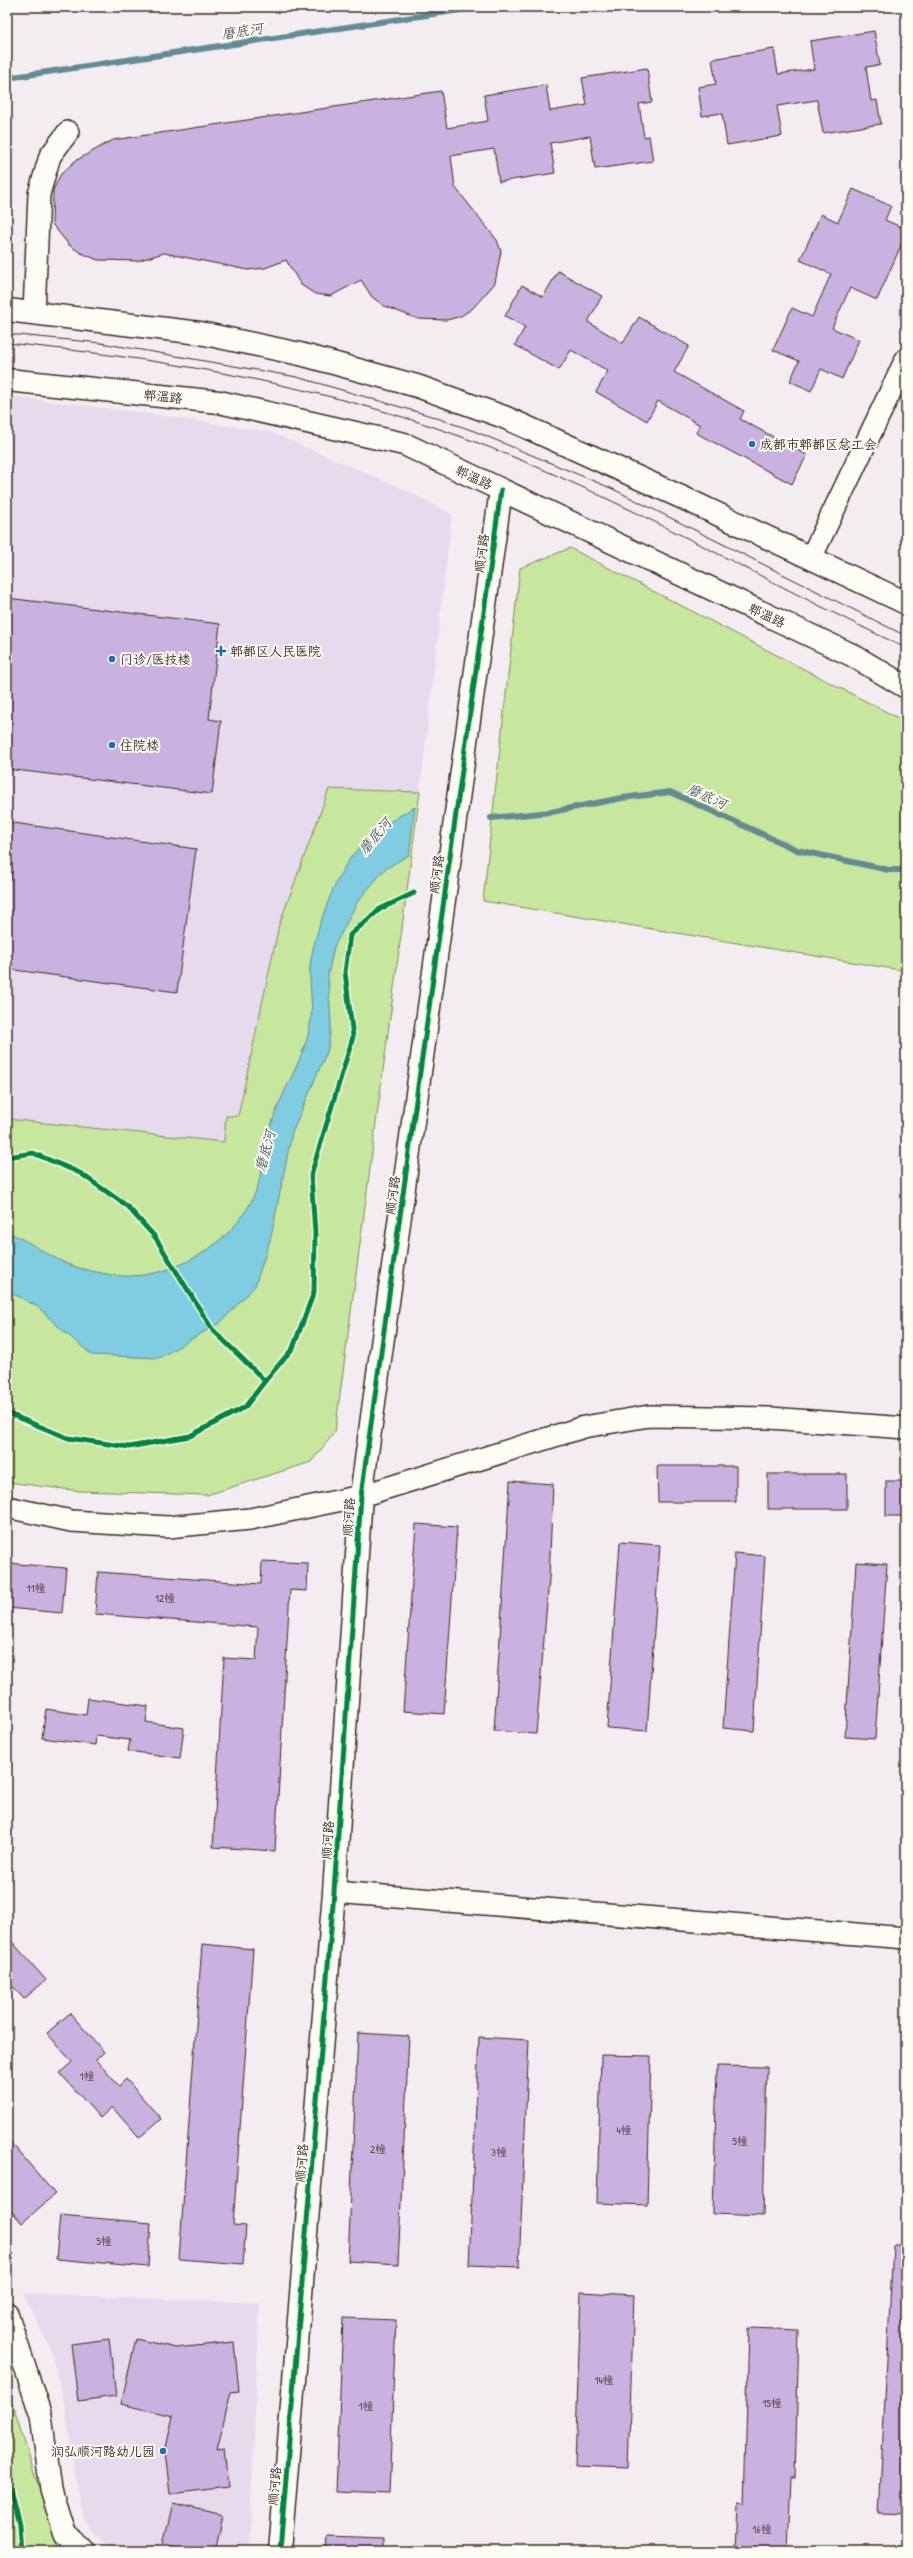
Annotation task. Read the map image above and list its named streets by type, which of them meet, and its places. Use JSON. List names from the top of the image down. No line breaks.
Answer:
{"streets":{"street":["郫温路","顺河路"]},"crossings":[["郫温路","顺河路"]],"water":["磨底河"],"places":{"other":["成都市郫都区总工会","门诊/医技楼","住院楼","润弘顺河路幼儿园"],"health":["郫都区人民医院"]},"house_numbers":["11幢","12幢","1幢","4幢","5幢","2幢","3幢","5幢","14幢","15幢","1幢","16幢"]}
